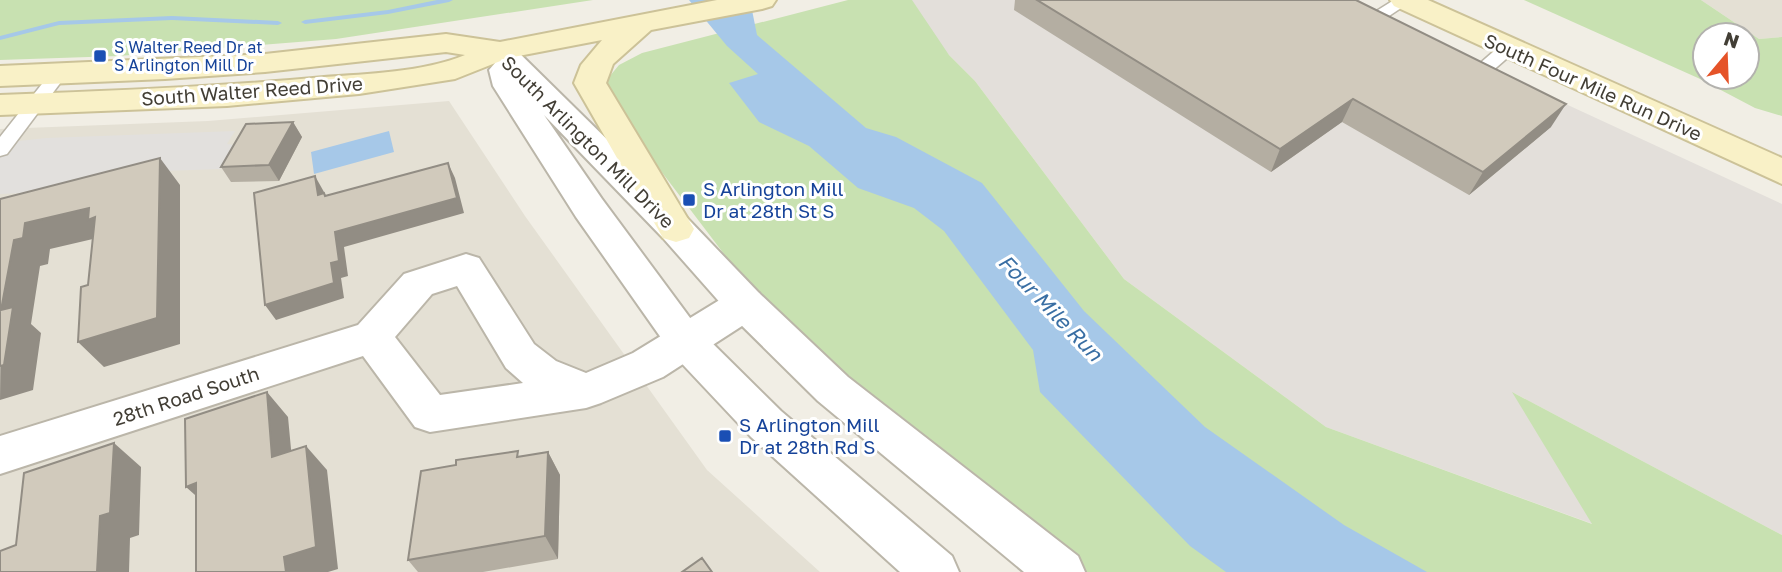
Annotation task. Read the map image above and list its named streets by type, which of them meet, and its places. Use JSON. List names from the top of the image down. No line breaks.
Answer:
{"streets":{"main road":["South Four Mile Run Drive","South Walter Reed Drive"],"street":["South Arlington Mill Drive","28th Road South"]},"crossings":[["South Walter Reed Drive","South Arlington Mill Drive"]],"water":["Four Mile Run"],"places":{"transit":["S Walter Reed Dr at S Arlington Mill Dr","S Arlington Mill Dr at 28th St S","S Arlington Mill Dr at 28th Rd S"]},"north":"top"}
